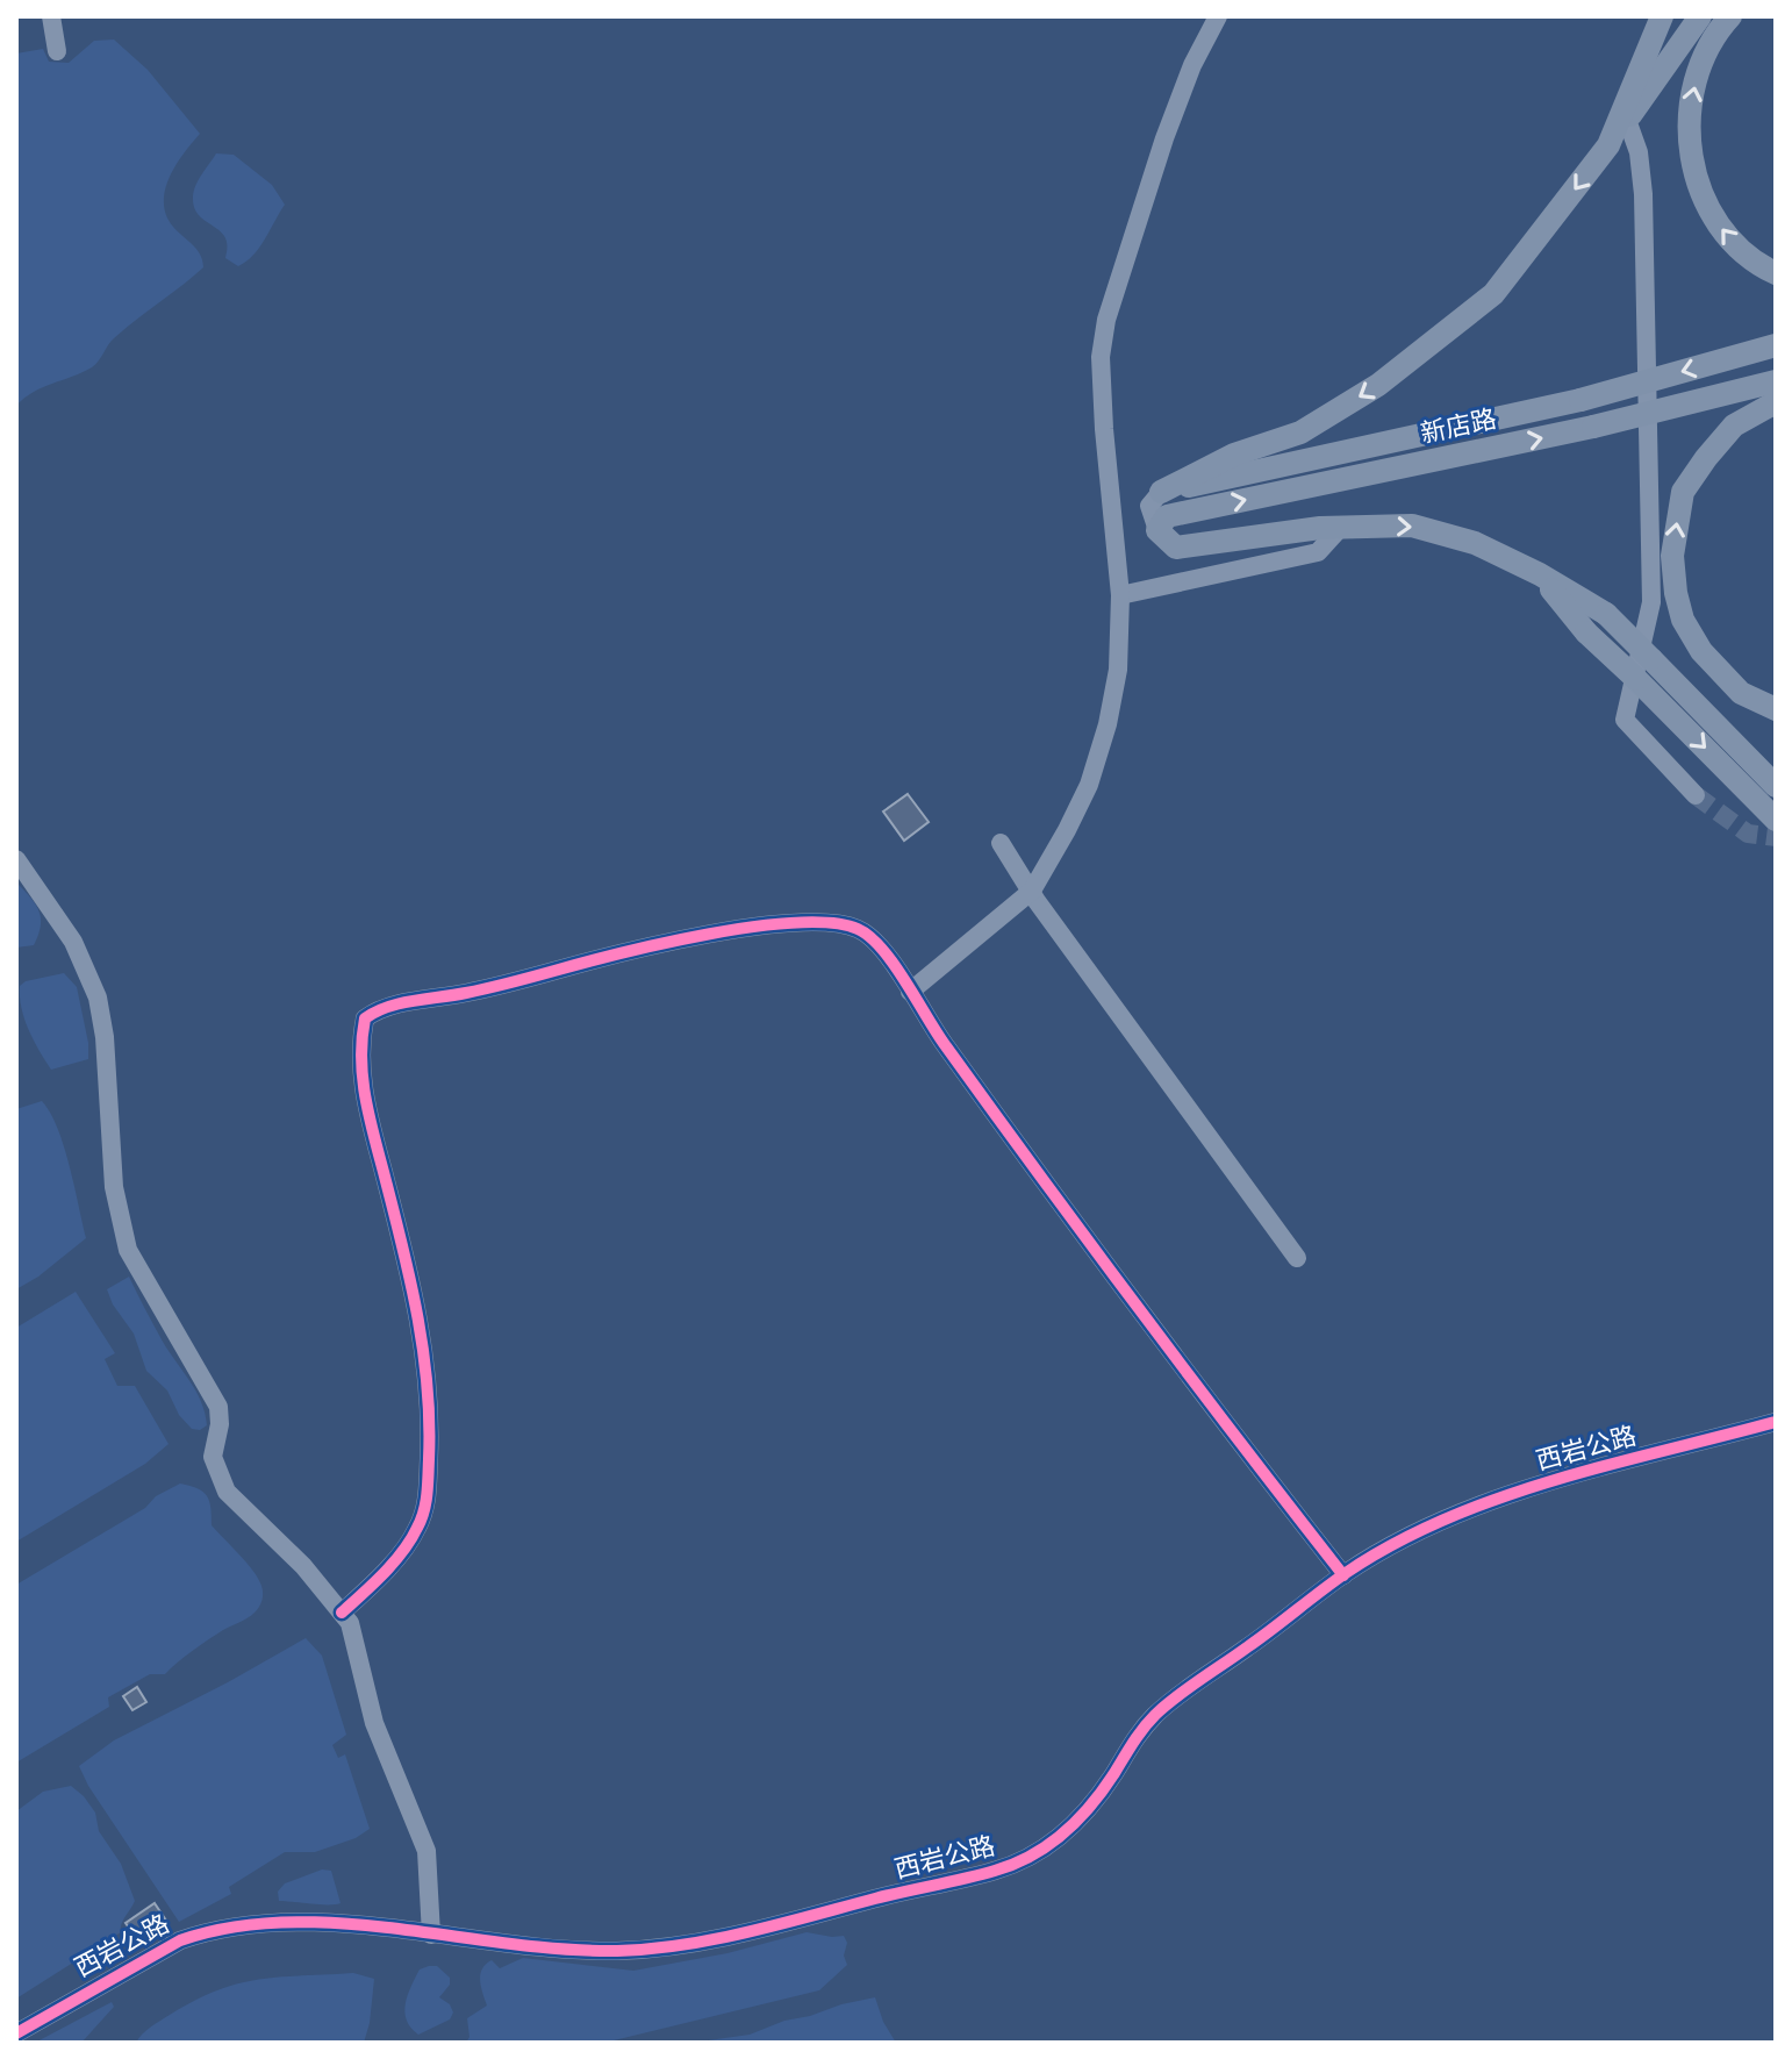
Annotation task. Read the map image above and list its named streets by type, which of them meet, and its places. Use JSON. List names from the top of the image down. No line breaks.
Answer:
{"streets":{"main road":["新店路"],"street":["西岩公路"]}}
